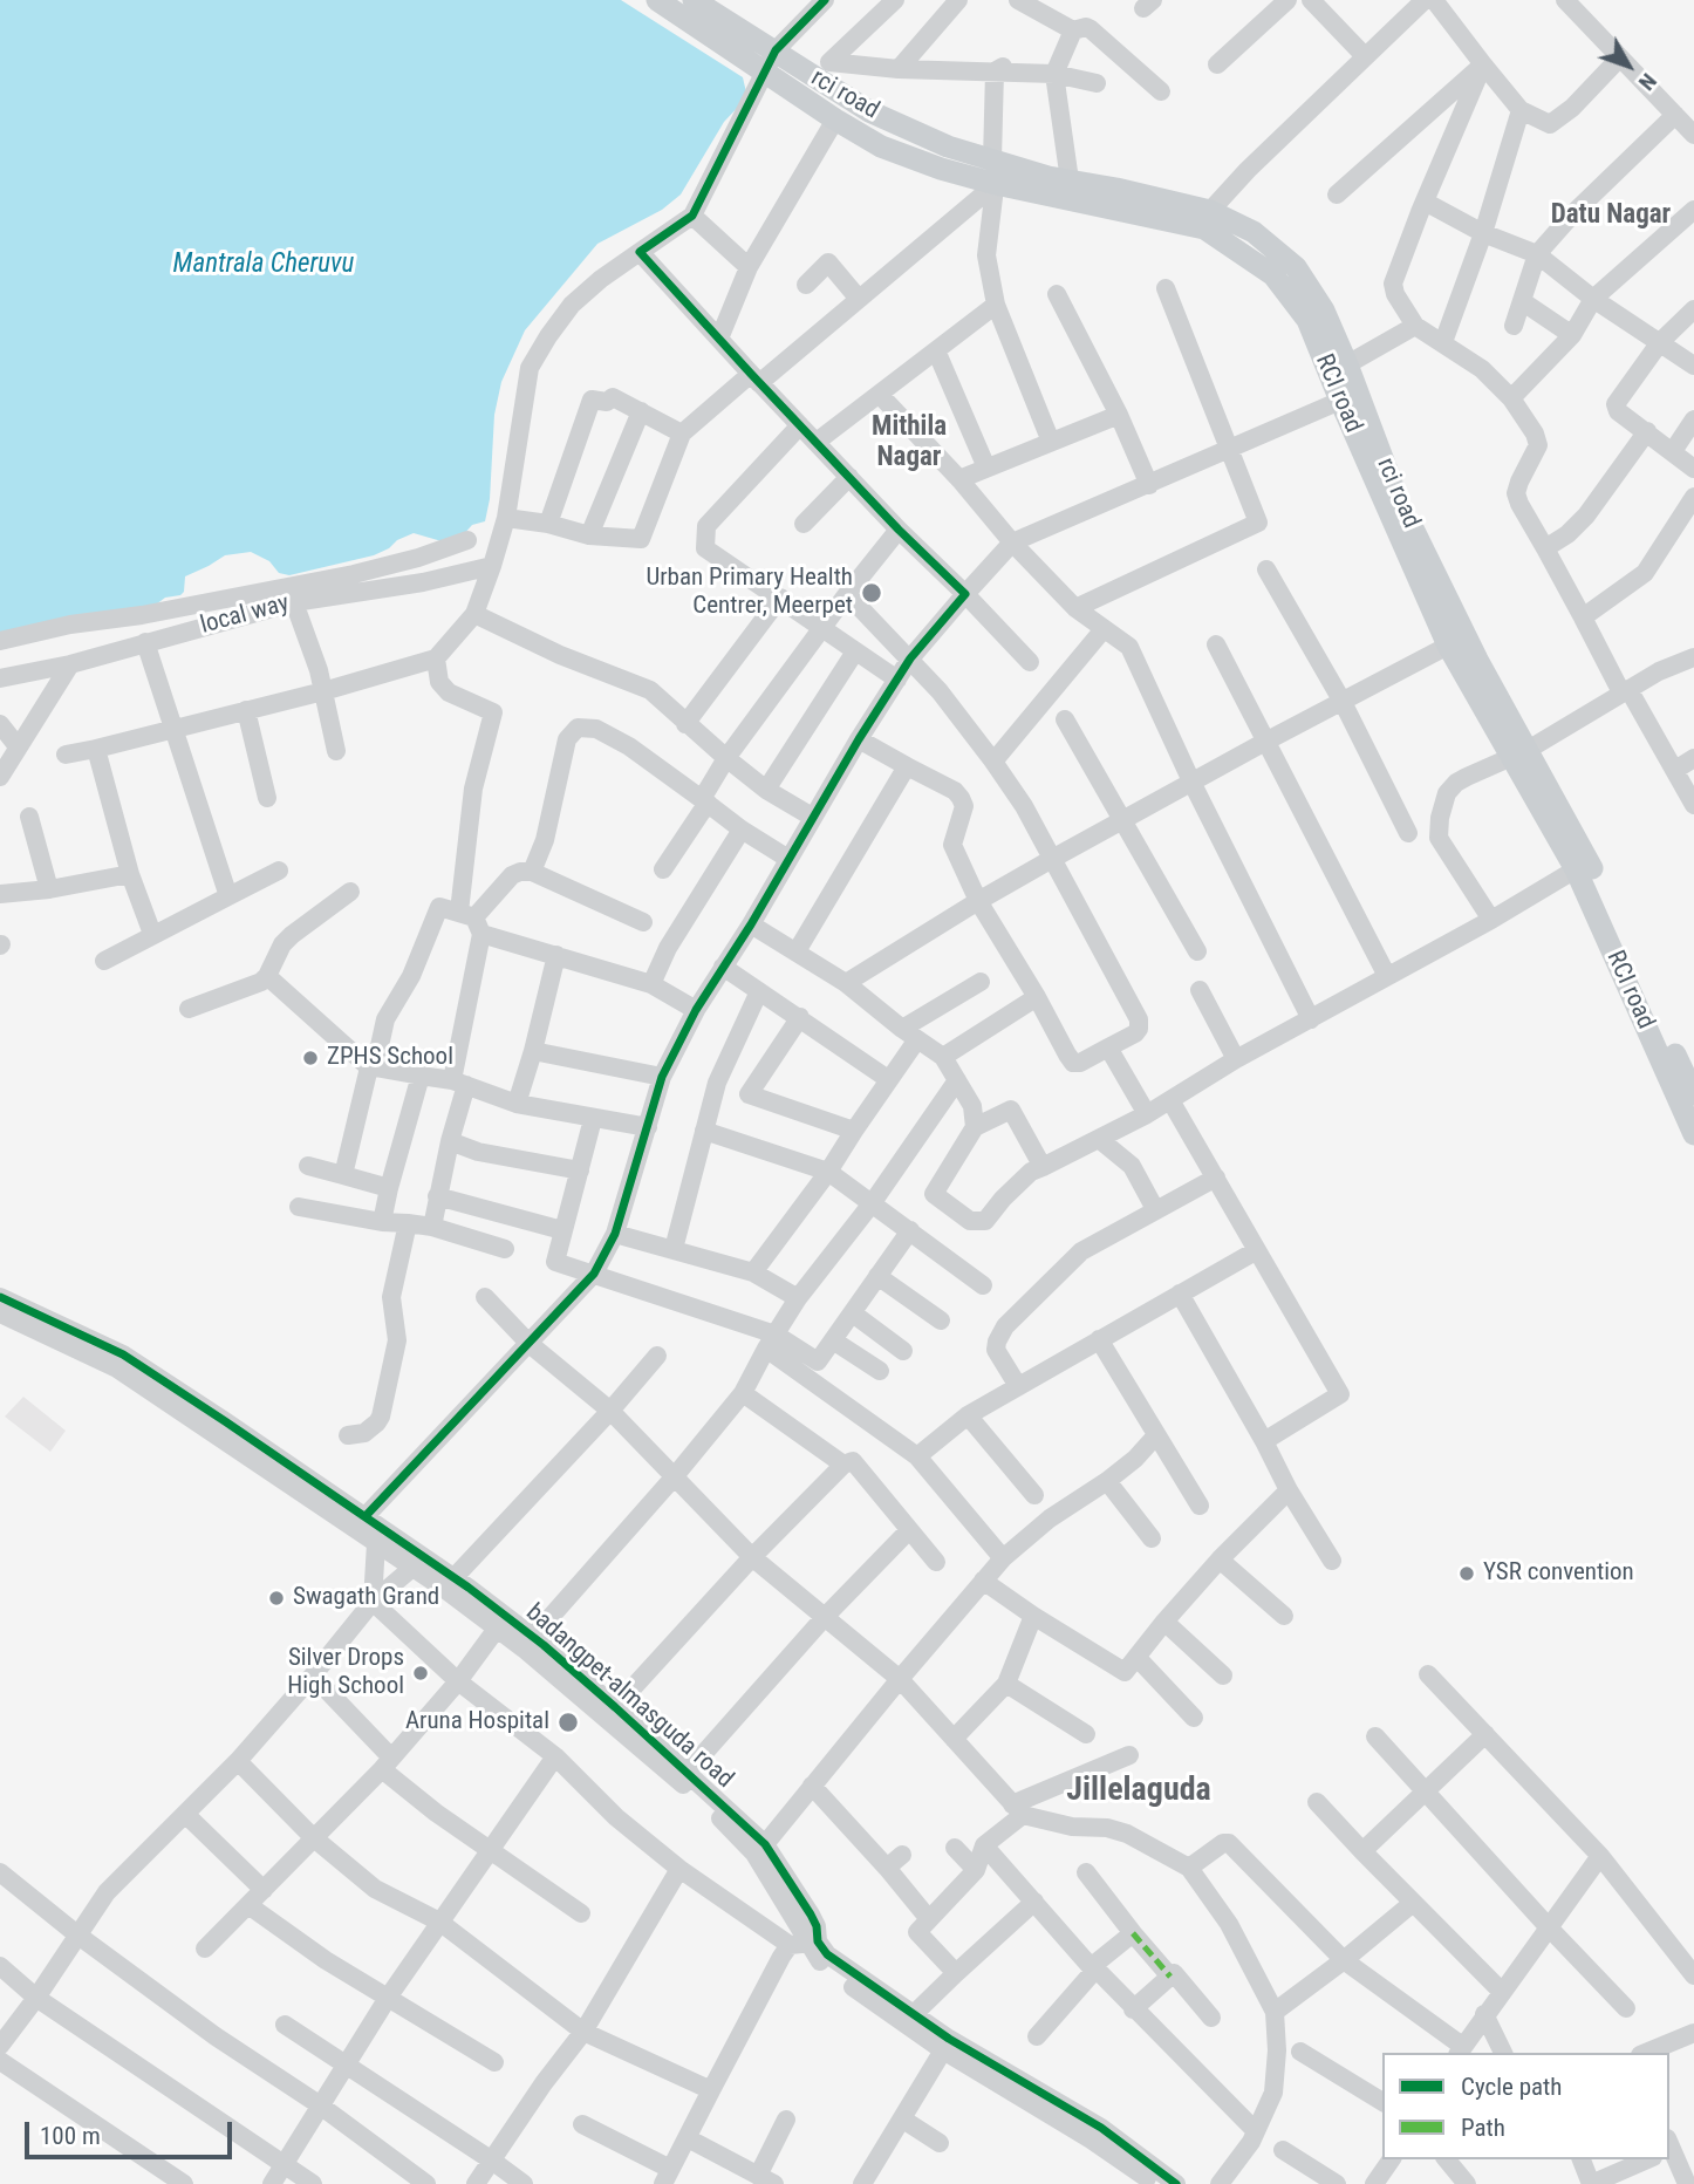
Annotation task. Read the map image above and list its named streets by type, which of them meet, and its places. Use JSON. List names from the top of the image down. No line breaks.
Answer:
{"streets":{"main road":["rci road","RCI road"],"street":["local way","badangpet-almasguda road"]},"crossings":[["rci road","RCI road"]],"districts":["Datu Nagar","Mithila Nagar","Jillelaguda"],"water":["Mantrala Cheruvu"],"places":["Urban Primary Health Centrer, Meerpet","ZPHS School","YSR convention","Swagath Grand","Silver Drops High School","Aruna Hospital"],"legend":["Cycle path","Path"],"scale_bar":"100 m","north":"bottom right"}
